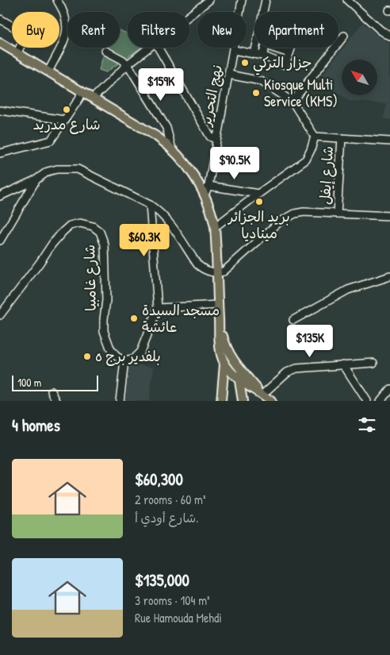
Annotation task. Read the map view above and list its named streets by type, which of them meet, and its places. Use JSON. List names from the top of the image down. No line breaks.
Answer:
{"streets":{"street":["نهج التحرير","شارع إيفل","شارع غامبيا"]},"places":["جزار التركي","Kiosque Multi Service (KMS)","شارع مدريد","بريد الجزائر ميناديا","مسجد السيدة عائشة","بلفدير برج ه"],"scale_bar":"100 m","north":"top left","page":{"chip":["Buy","Rent","Filters","New","Apartment"],"price":["$159K","$90.5K","$60.3K","$135K"],"scale":"100 m","heading":"4 homes","list":[{"name":"$60,300","note":"2 rooms · 60 m² · شارع أودي أ."},{"name":"$135,000","note":"3 rooms · 104 m² · Rue Hamouda Mehdi"}]}}
